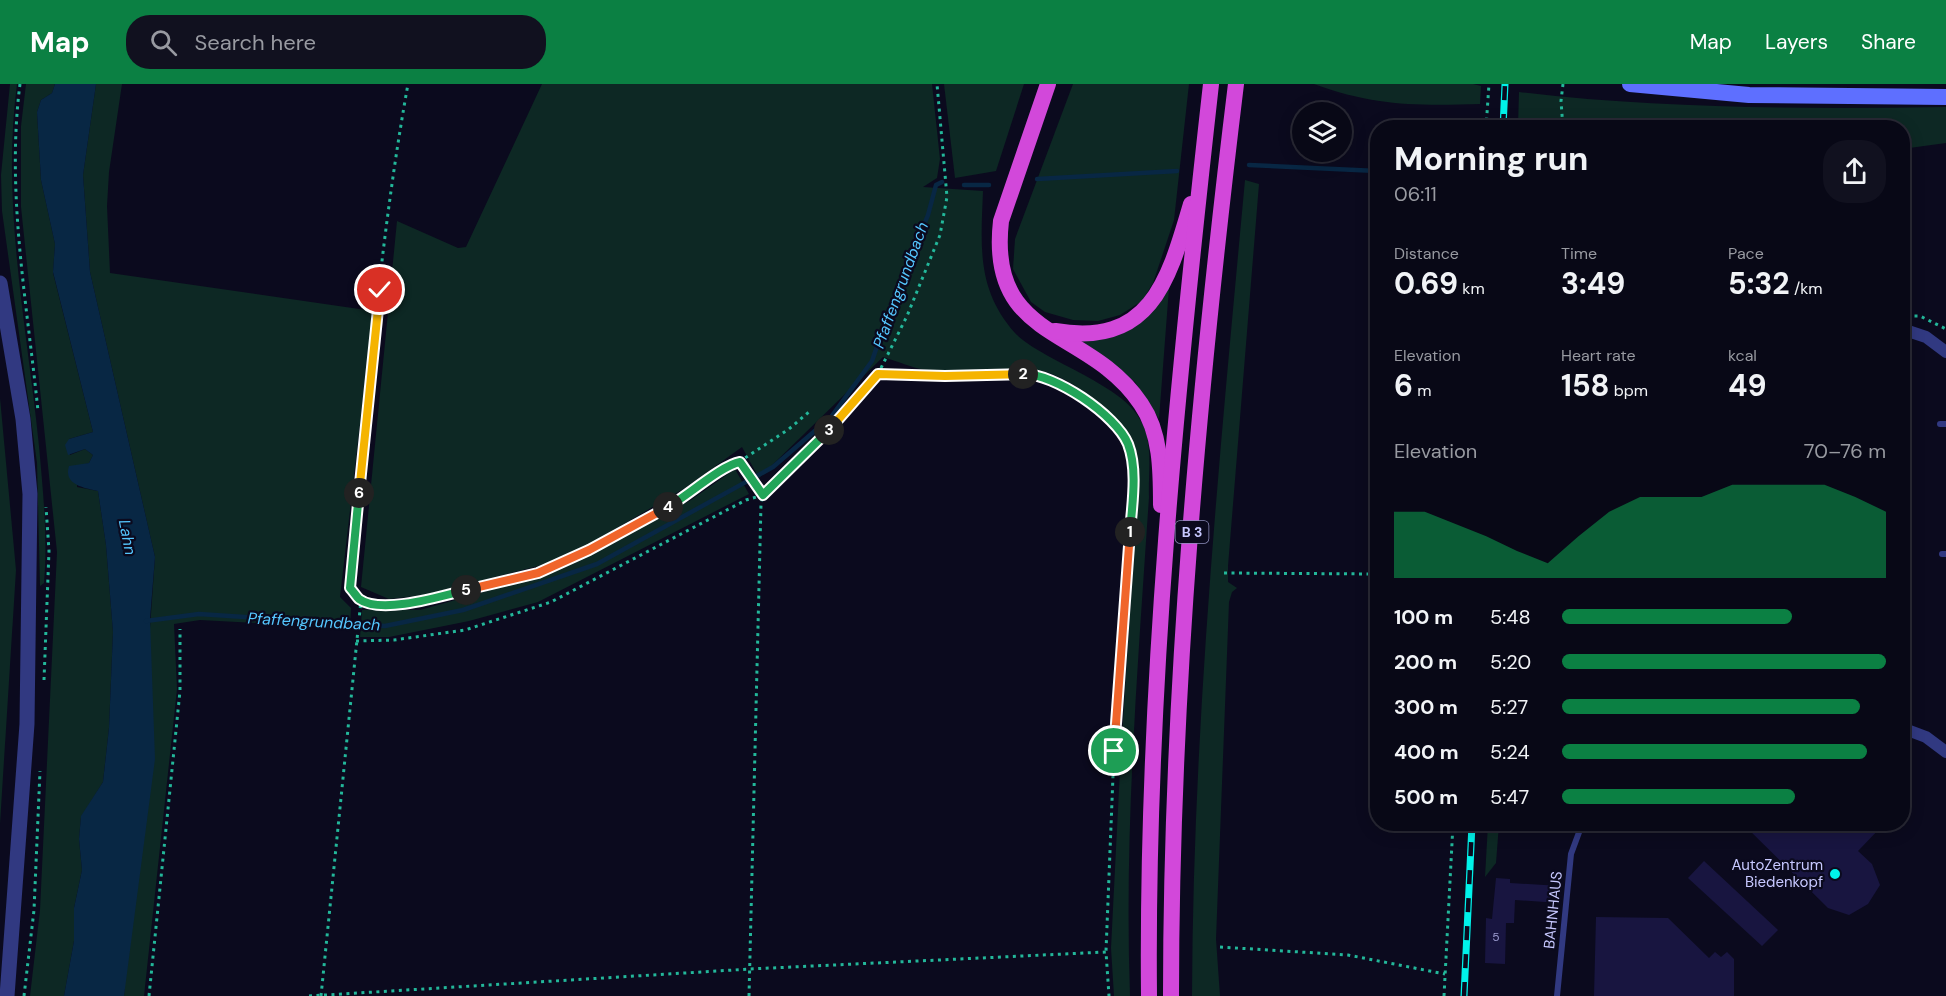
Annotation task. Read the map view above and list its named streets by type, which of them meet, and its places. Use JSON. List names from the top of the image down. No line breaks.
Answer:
{"streets":{"highway":["B 3"],"lane":["BAHNHAUS"]},"water":["Pfaffengrundbach","Lahn"],"places":["AutoZentrum Biedenkopf"],"house_numbers":["5"],"page":{"header":"Map","search":"Search here","nav":["Map","Layers","Share"],"heading":["Morning run","06:11"],"stats":[["Distance","0.69 km"],["Time","3:49"],["Pace","5:32 /km"],["Elevation","6 m"],["Heart rate","158 bpm"],["kcal","49"]],"pins":["2","3","6","4","1","5"],"chart":["Elevation","70–76 m"],"list":[{"name":"100 m","note":"5:48"},{"name":"200 m","note":"5:20"},{"name":"300 m","note":"5:27"},{"name":"400 m","note":"5:24"},{"name":"500 m","note":"5:47"}]}}
